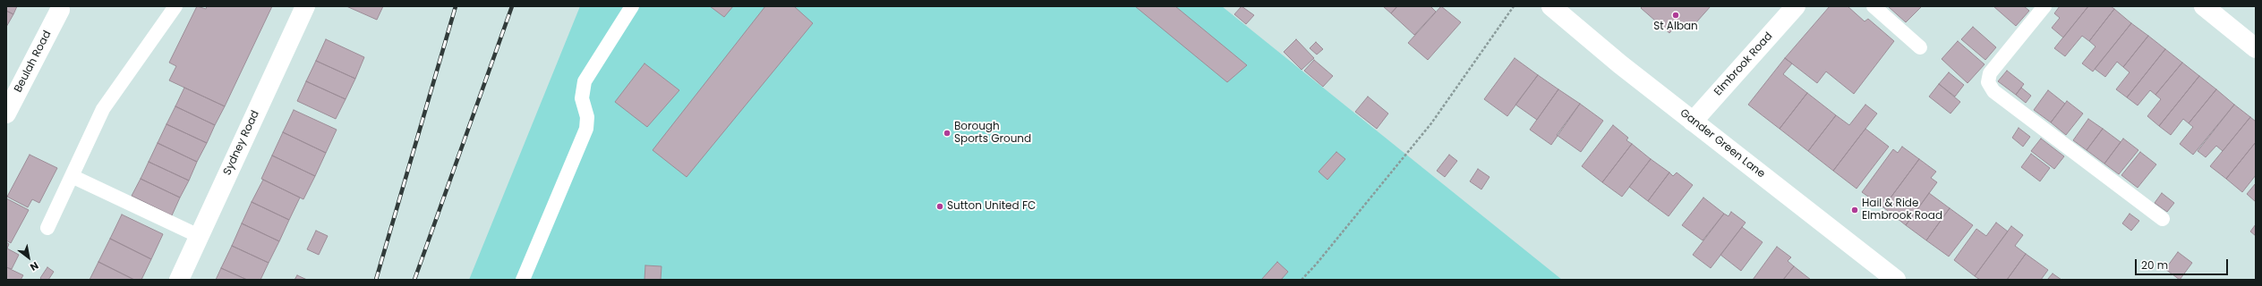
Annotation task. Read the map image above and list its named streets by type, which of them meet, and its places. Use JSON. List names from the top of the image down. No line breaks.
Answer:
{"streets":{"street":["Beulah Road","Elmbrook Road","Sydney Road","Gander Green Lane"]},"crossings":[["Elmbrook Road","Gander Green Lane"]],"places":["St Alban","Borough Sports Ground","Sutton United FC","Hail & Ride Elmbrook Road"],"scale_bar":"20 m","north":"bottom right"}
